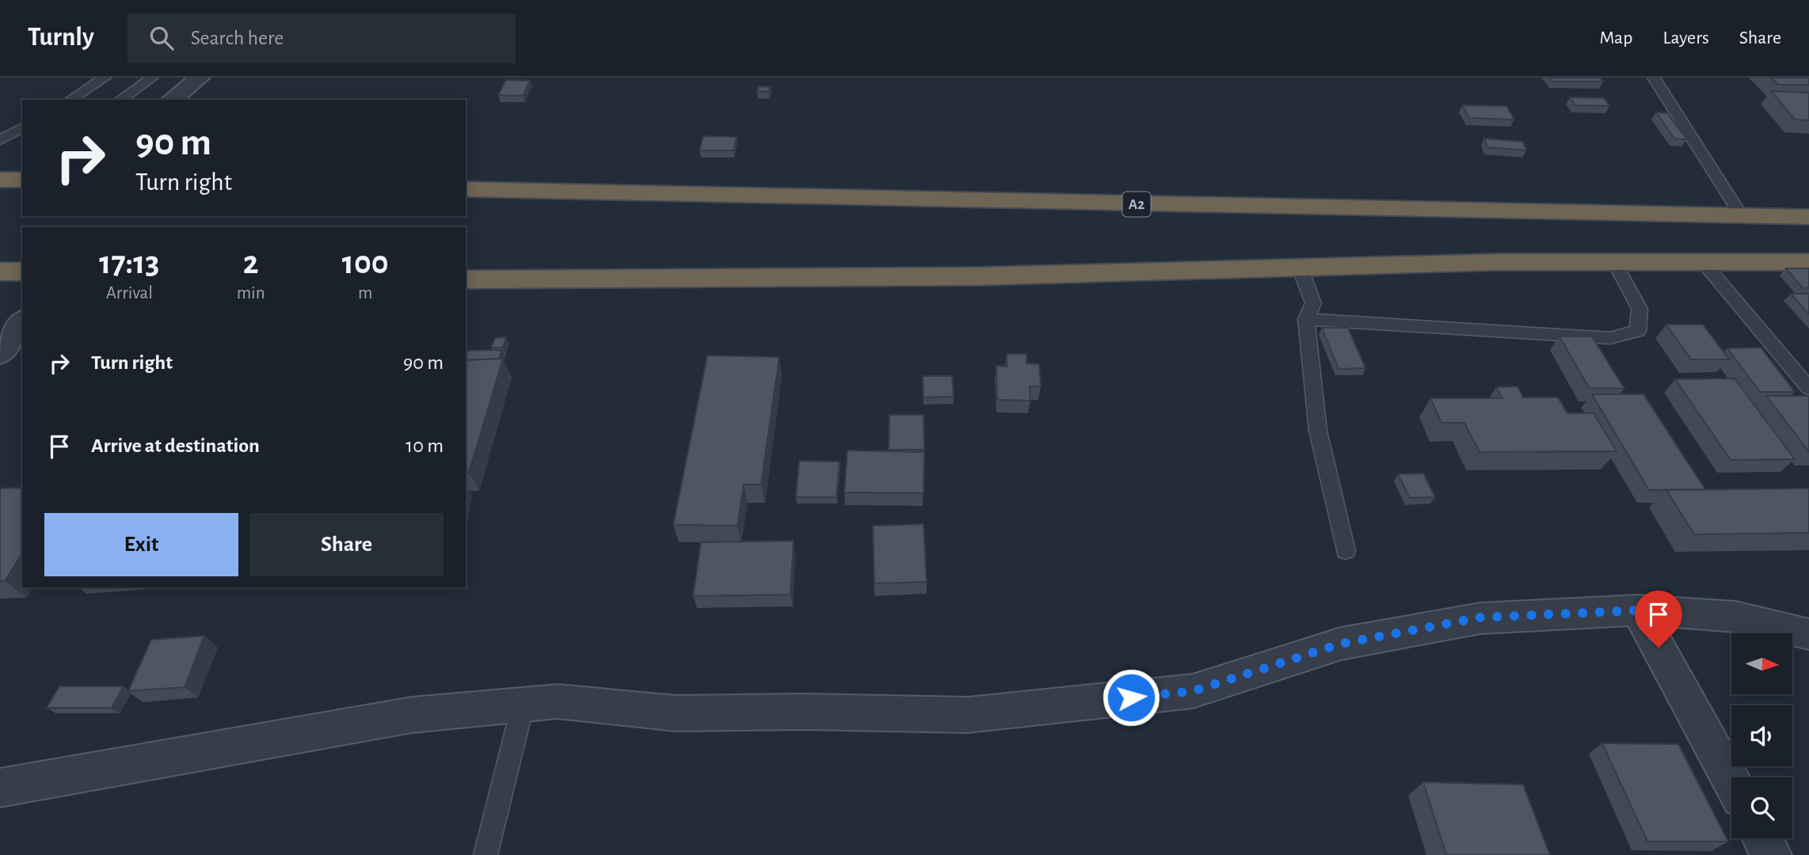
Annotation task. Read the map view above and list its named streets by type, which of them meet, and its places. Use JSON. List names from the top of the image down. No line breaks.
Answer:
{"streets":{"highway":["A2"]},"north":"right","page":{"header":"Turnly","search":"Search here","nav":["Map","Layers","Share"],"turn":["90 m","Turn right"],"eta":["17:13","Arrival","2","min","100","m"],"list":[{"name":"Turn right","value":"90 m"},{"name":"Arrive at destination","value":"10 m"}],"buttons":["Exit","Share"]}}
